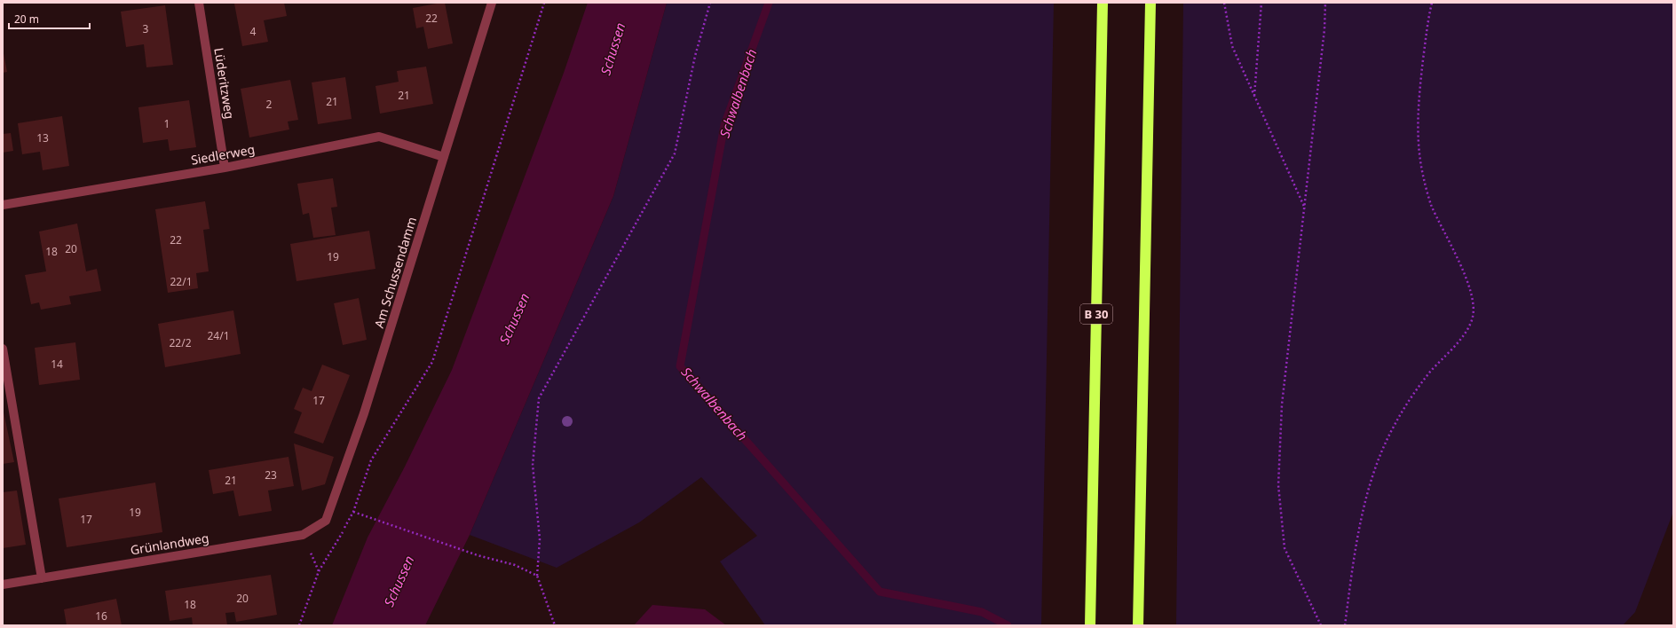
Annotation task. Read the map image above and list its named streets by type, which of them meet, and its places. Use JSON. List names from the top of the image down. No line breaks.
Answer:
{"streets":{"highway":["B 30"],"street":["Lüderitzweg","Siedlerweg","Am Schussendamm","Grünlandweg"]},"crossings":[["Lüderitzweg","Siedlerweg"],["Siedlerweg","Am Schussendamm"],["Am Schussendamm","Grünlandweg"]],"water":["Schussen","Schwalbenbach"],"house_numbers":["22","3","4","21","21","2","1","13","22","20","18","19","22/1","24/1","22/2","14","17","23","21","19","17","20","18","16"],"scale_bar":"20 m"}
